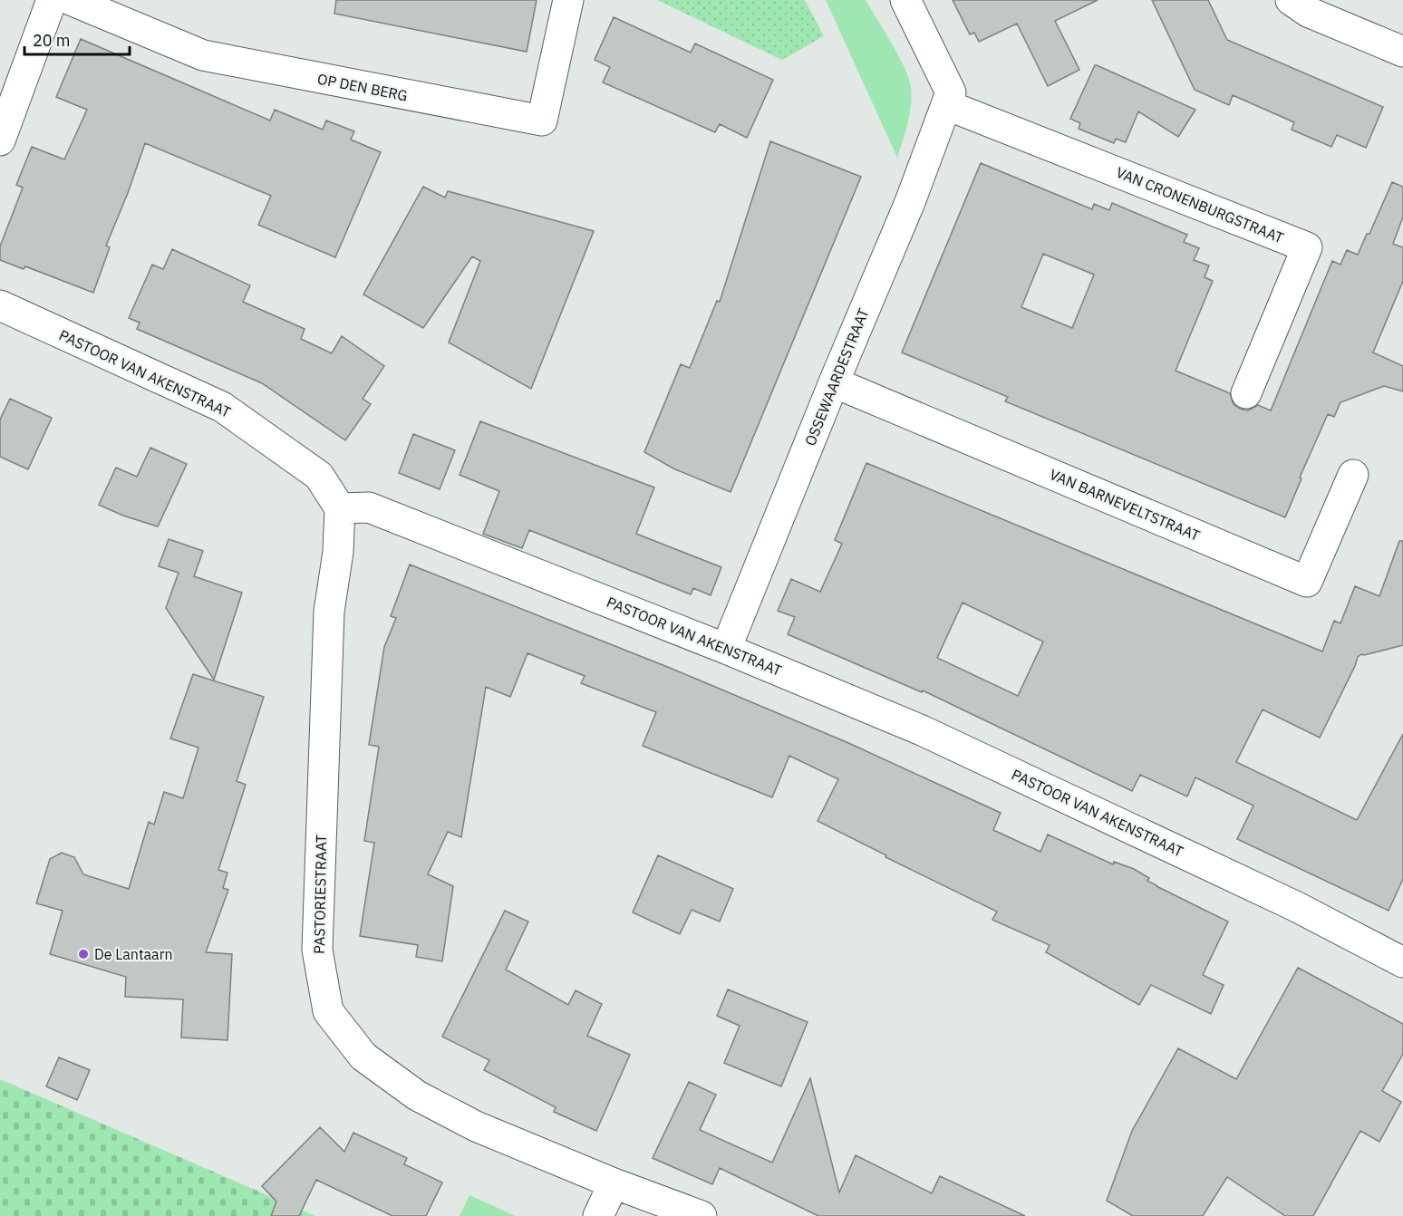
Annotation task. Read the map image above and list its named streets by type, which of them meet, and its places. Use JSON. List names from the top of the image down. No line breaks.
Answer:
{"streets":{"street":["OP DEN BERG","VAN CRONENBURGSTRAAT","PASTOOR VAN AKENSTRAAT","OSSEWAARDESTRAAT","VAN BARNEVELTSTRAAT","PASTORIESTRAAT"]},"crossings":[["VAN CRONENBURGSTRAAT","OSSEWAARDESTRAAT"],["PASTOOR VAN AKENSTRAAT","OSSEWAARDESTRAAT"],["PASTOOR VAN AKENSTRAAT","PASTORIESTRAAT"],["OSSEWAARDESTRAAT","VAN BARNEVELTSTRAAT"]],"places":["De Lantaarn"],"scale_bar":"20 m"}
